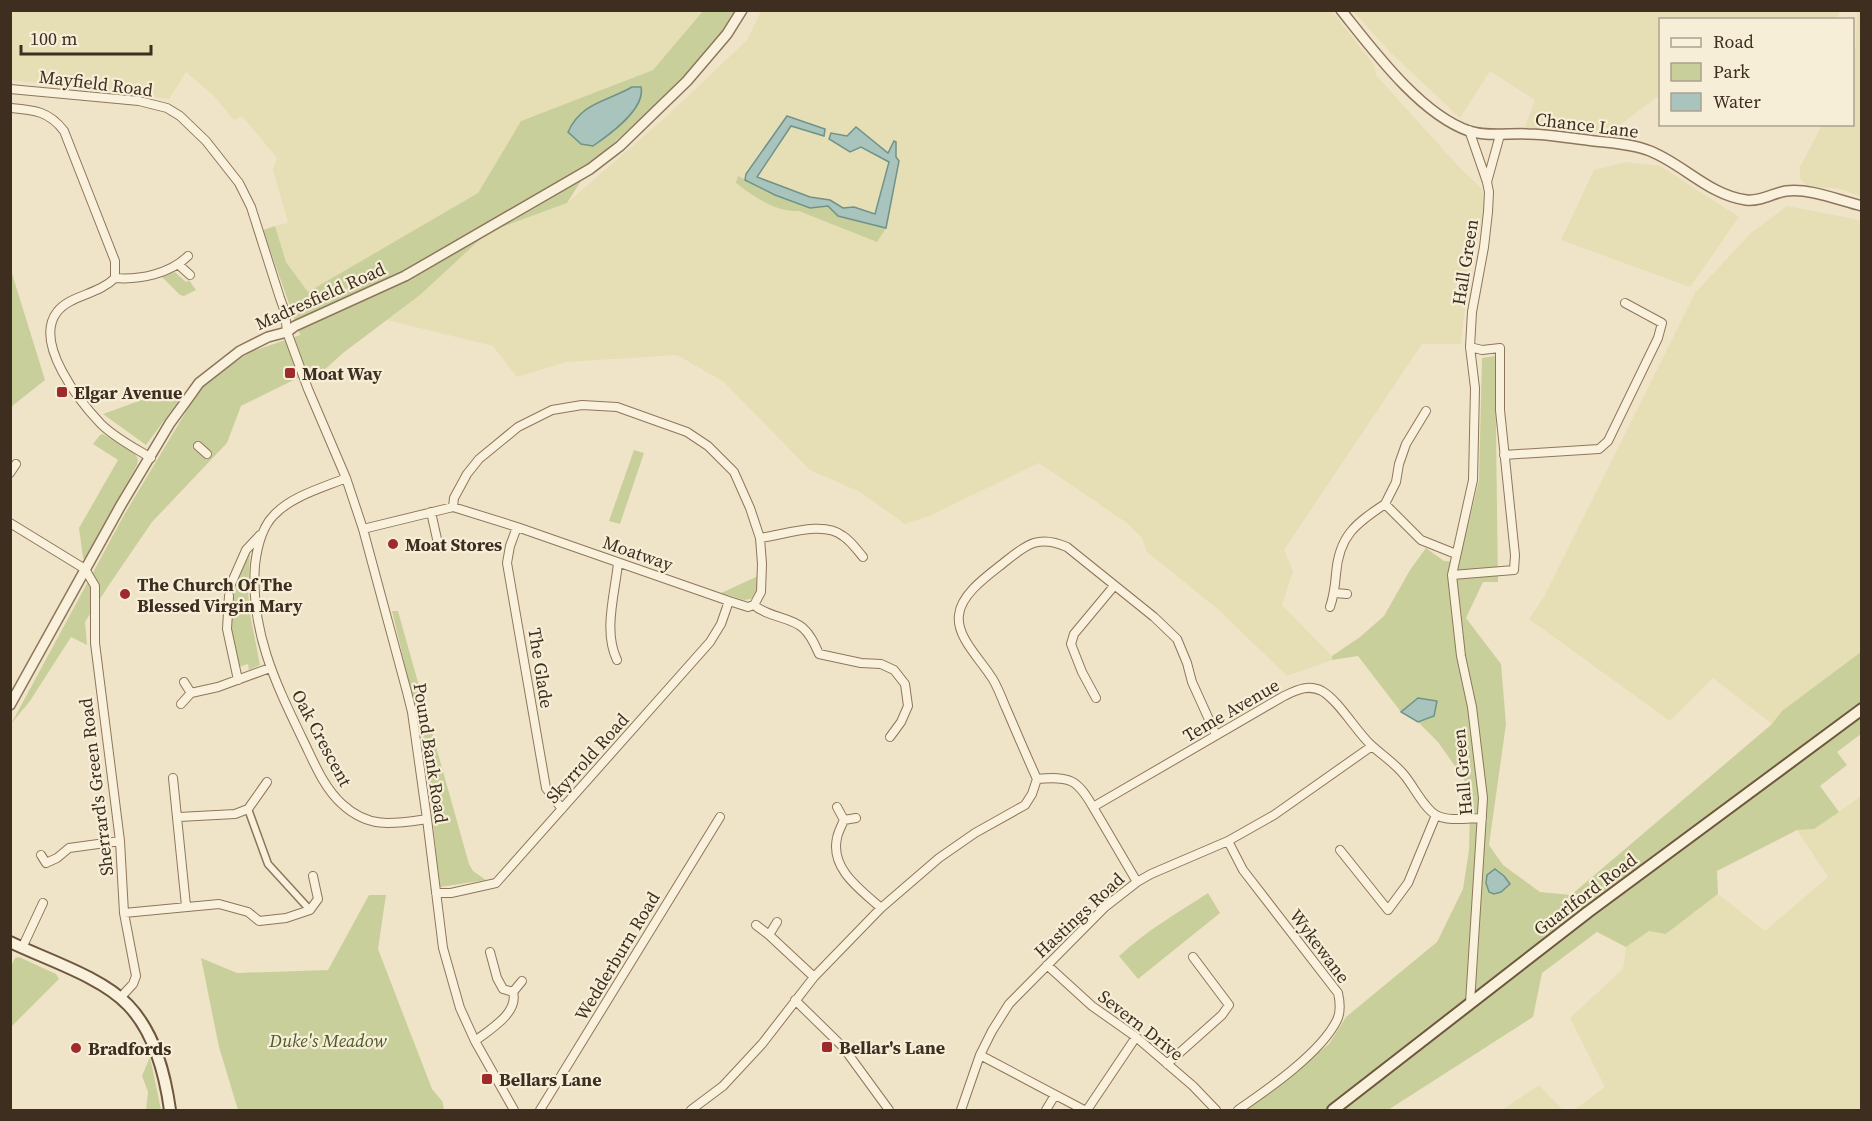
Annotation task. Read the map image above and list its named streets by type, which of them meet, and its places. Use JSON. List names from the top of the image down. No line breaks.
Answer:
{"streets":{"main road":["Guarlford Road"],"street":["Mayfield Road","Chance Lane","Hall Green","Madresfield Road","Moatway","The Glade","Teme Avenue","Oak Crescent","Pound Bank Road","Skyrrold Road","Sherrard's Green Road","Hastings Road","Wykewane","Wedderburn Road","Severn Drive"]},"crossings":[["Mayfield Road","Madresfield Road"],["Mayfield Road","Pound Bank Road"],["Chance Lane","Hall Green"],["Hall Green","Guarlford Road"],["Madresfield Road","Pound Bank Road"],["Madresfield Road","Sherrard's Green Road"],["Moatway","The Glade"],["Moatway","Skyrrold Road"],["The Glade","Skyrrold Road"],["Teme Avenue","Hastings Road"],["Oak Crescent","Pound Bank Road"],["Pound Bank Road","Skyrrold Road"],["Hastings Road","Wykewane"],["Hastings Road","Severn Drive"]],"parks":["Duke's Meadow"],"places":{"transit":["Moat Way","Elgar Avenue","Bellar's Lane","Bellars Lane"],"other":["Moat Stores","The Church Of The Blessed Virgin Mary","Bradfords"]},"legend":["Road","Park","Water"],"scale_bar":"100 m"}
